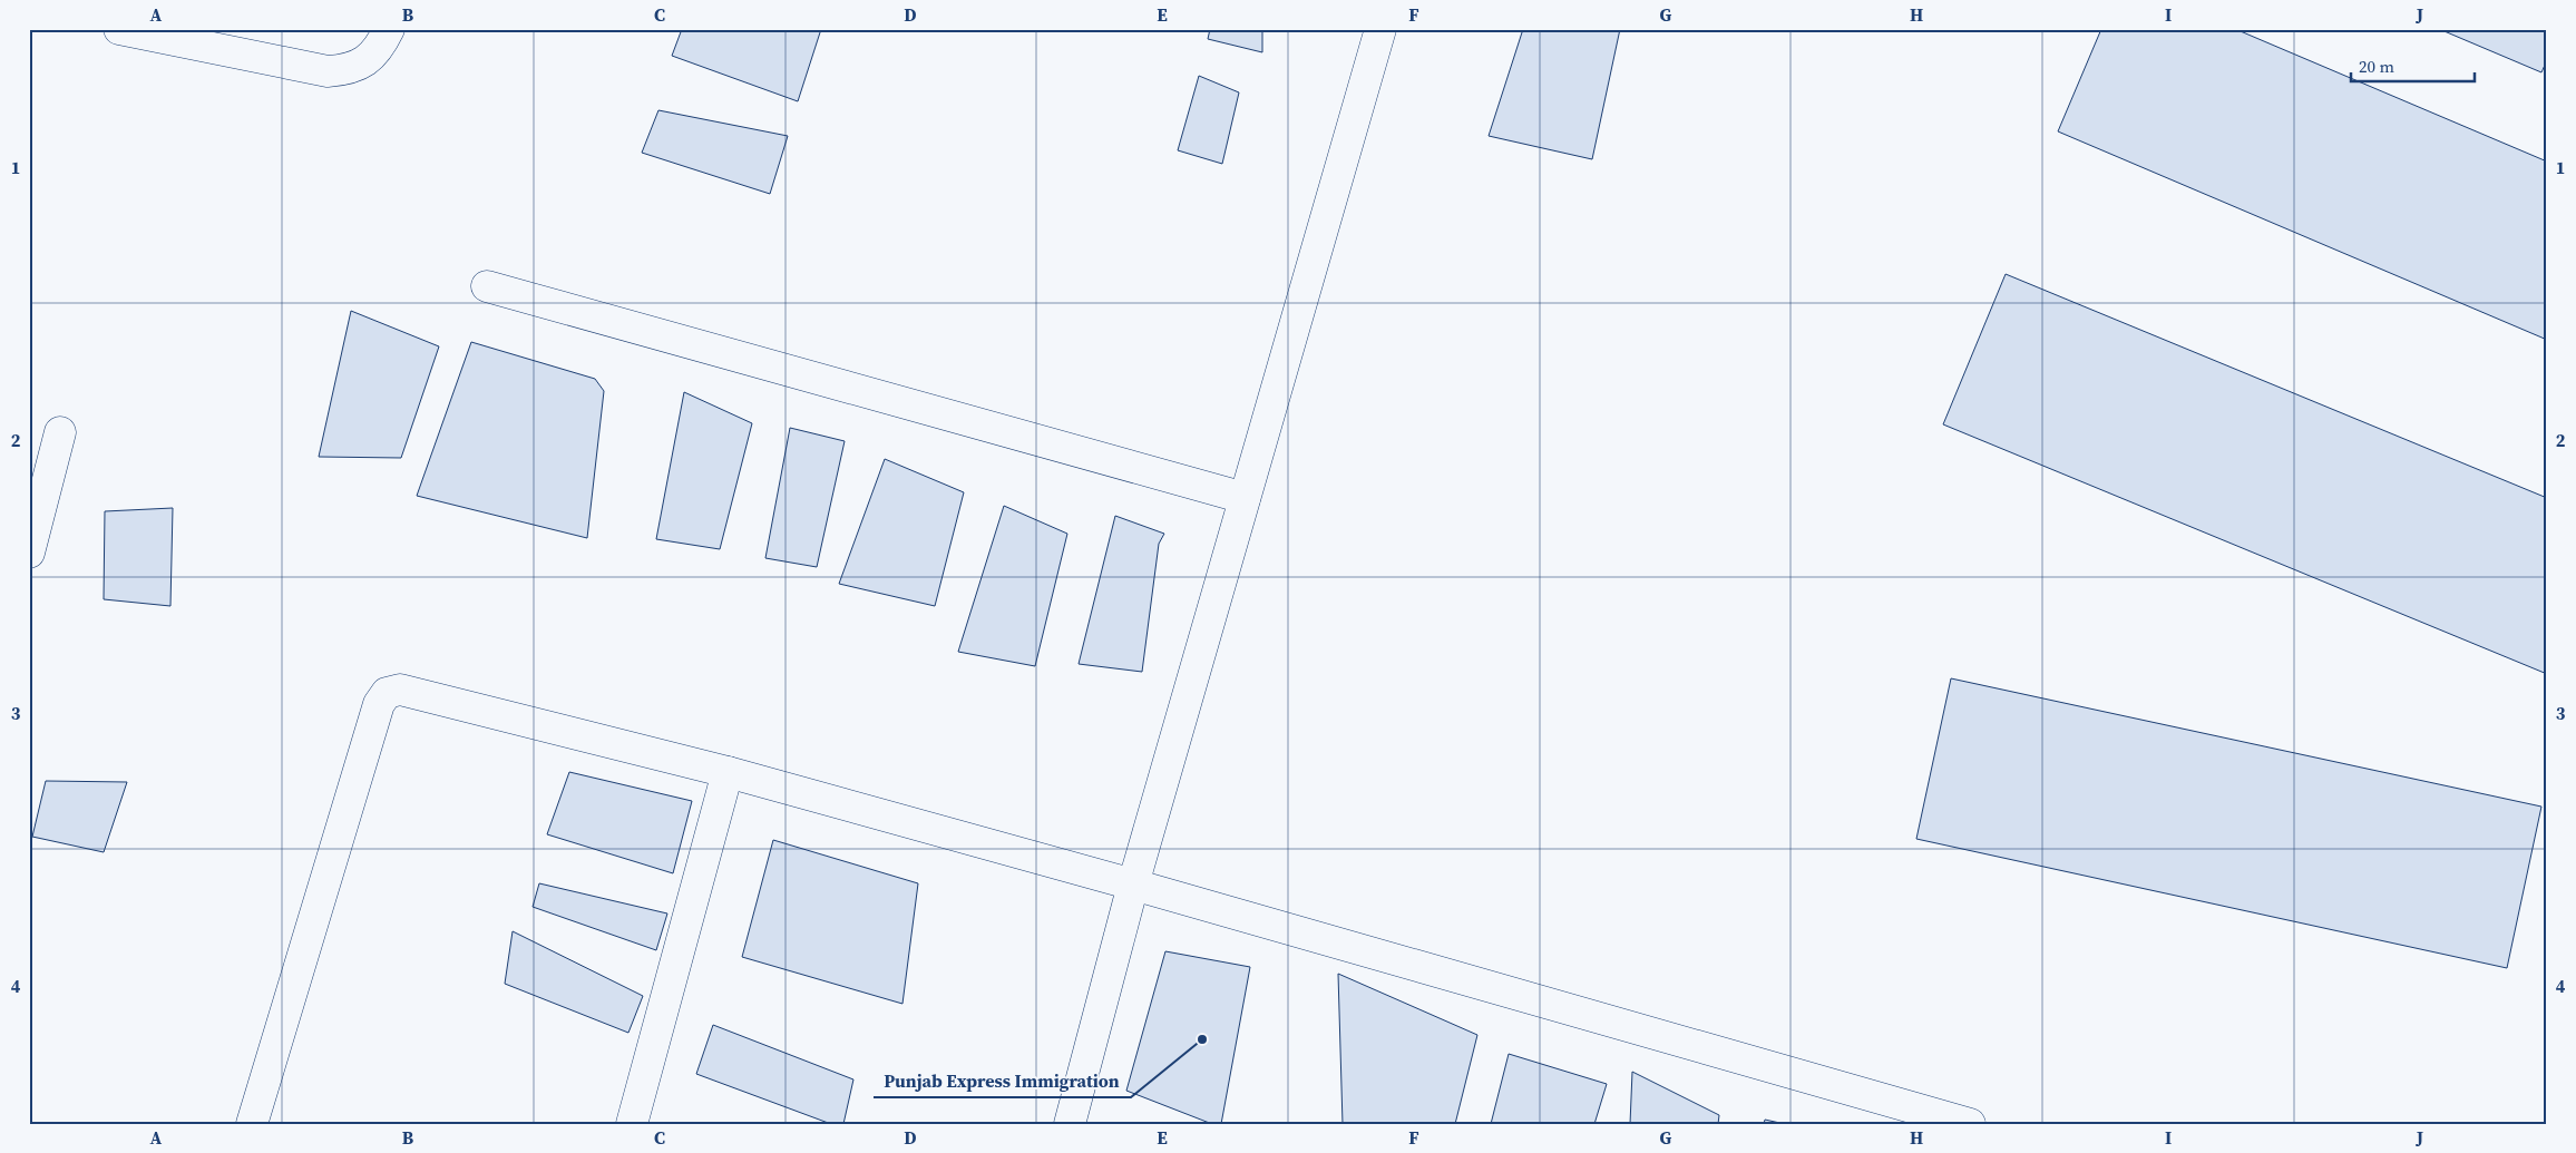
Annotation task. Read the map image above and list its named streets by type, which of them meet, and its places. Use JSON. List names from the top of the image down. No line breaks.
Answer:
{"places":["Punjab Express Immigration"],"scale_bar":"20 m","grid":{"columns":["A","B","C","D","E","F","G","H","I","J"],"rows":["1","2","3","4"]}}
